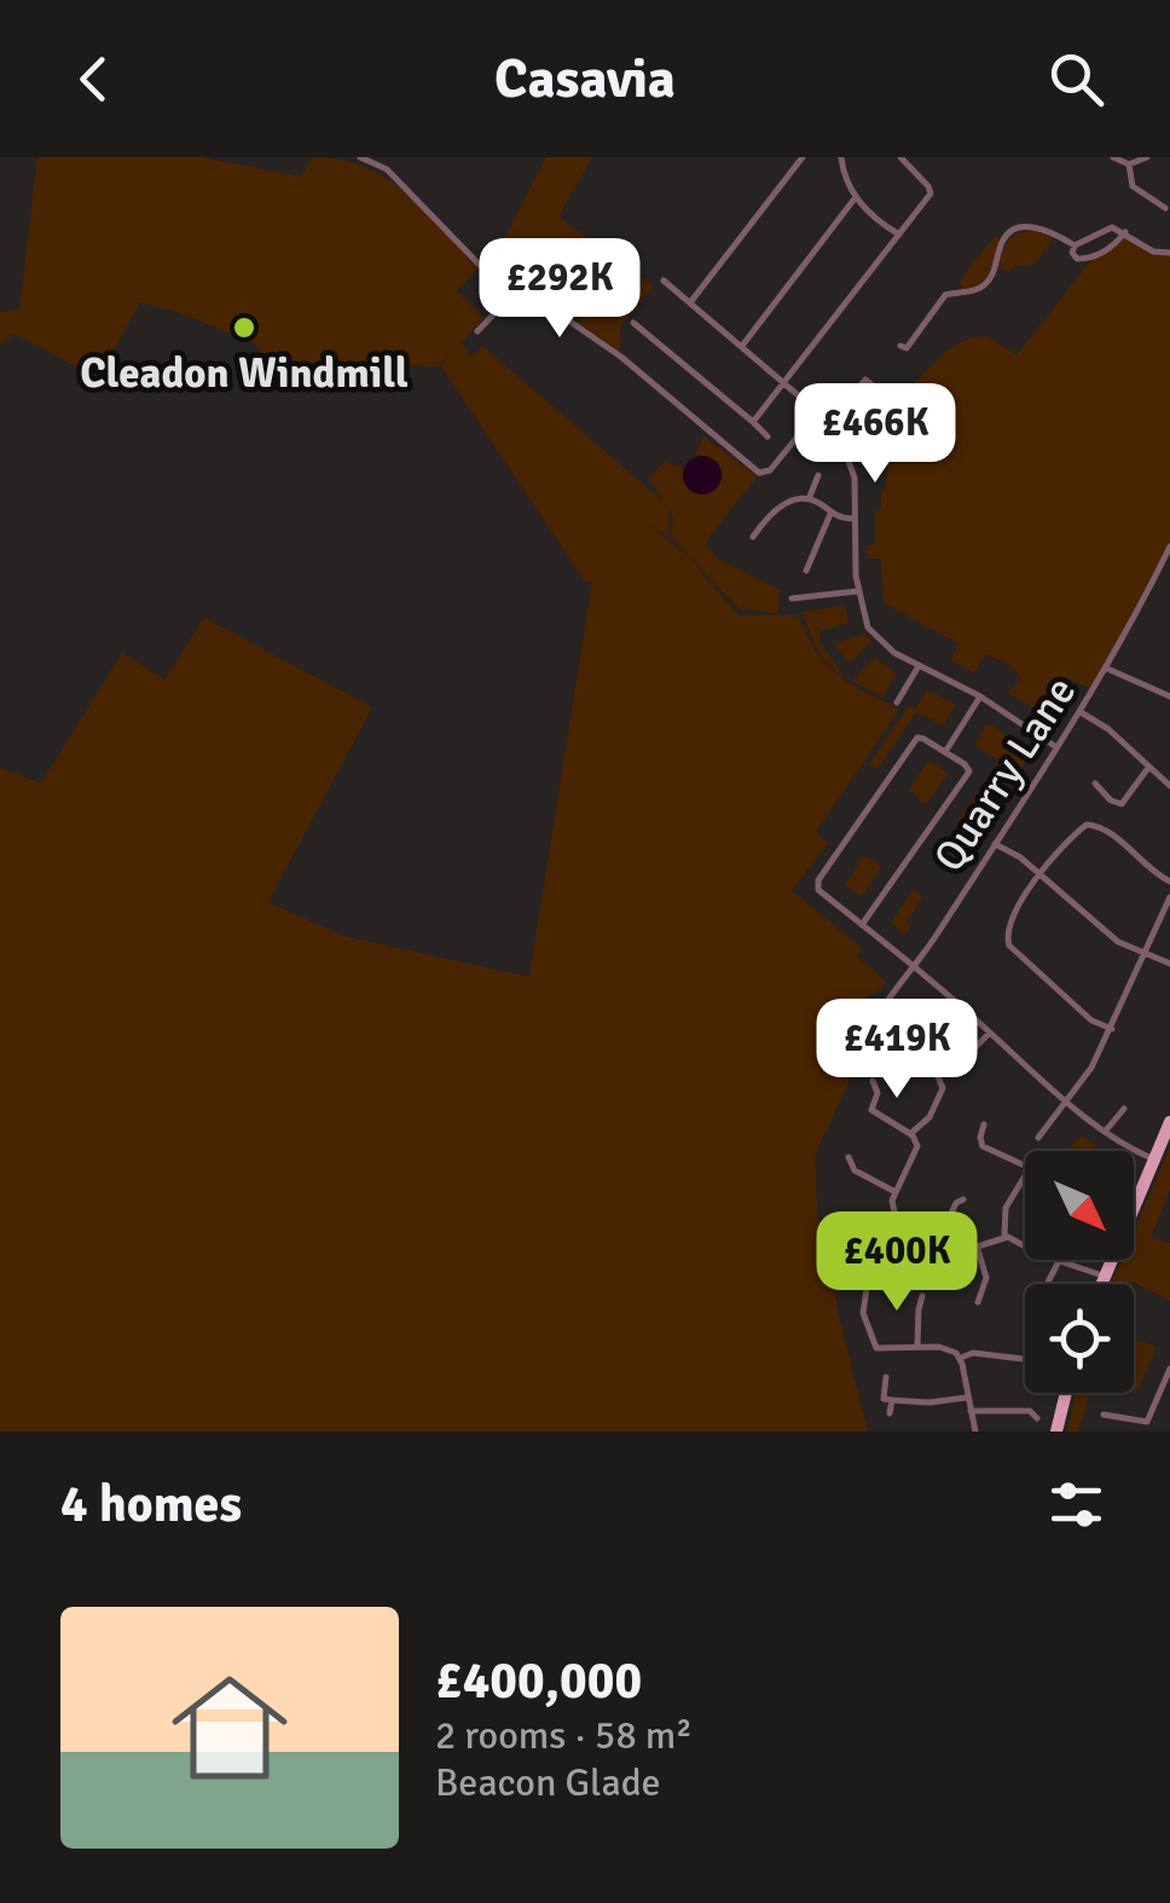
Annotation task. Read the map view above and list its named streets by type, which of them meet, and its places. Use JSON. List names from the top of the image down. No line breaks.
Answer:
{"streets":{"street":["Quarry Lane"]},"places":["Cleadon Windmill"],"north":"bottom right","page":{"header":"Casavia","price":["£292K","£466K","£419K","£400K"],"heading":"4 homes","list":[{"name":"£400,000","note":"2 rooms · 58 m² · Beacon Glade"}]}}
